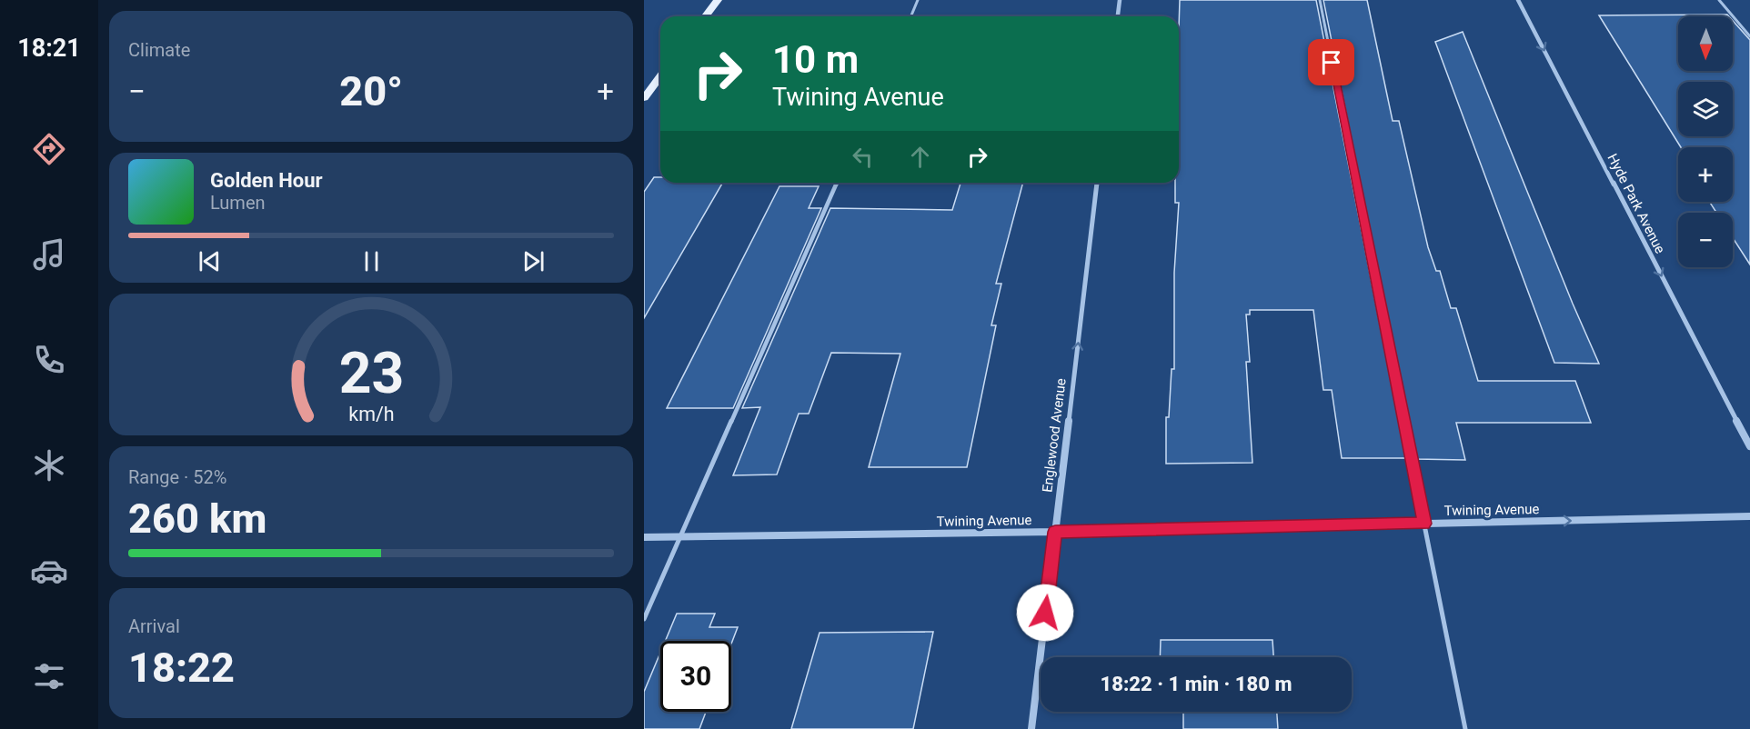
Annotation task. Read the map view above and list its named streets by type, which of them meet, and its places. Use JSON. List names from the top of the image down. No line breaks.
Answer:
{"streets":{"street":["Hyde Park Avenue","Englewood Avenue","Twining Avenue"]},"crossings":[["Englewood Avenue","Twining Avenue"]],"one_way":["Hyde Park Avenue","Englewood Avenue"],"north":"bottom","page":{"tabs":"18:21","tile":["Climate",["Range · 52%","260 km"],["Arrival","18:22"]],"map_buttons":["+","−"],"turn":["10 m","Twining Avenue"],"heat":["−","20°","+"],"song":["Golden Hour","Lumen"],"limit":"30","trip":"18:22 · 1 min · 180 m","gauge":["23","km/h"]}}
